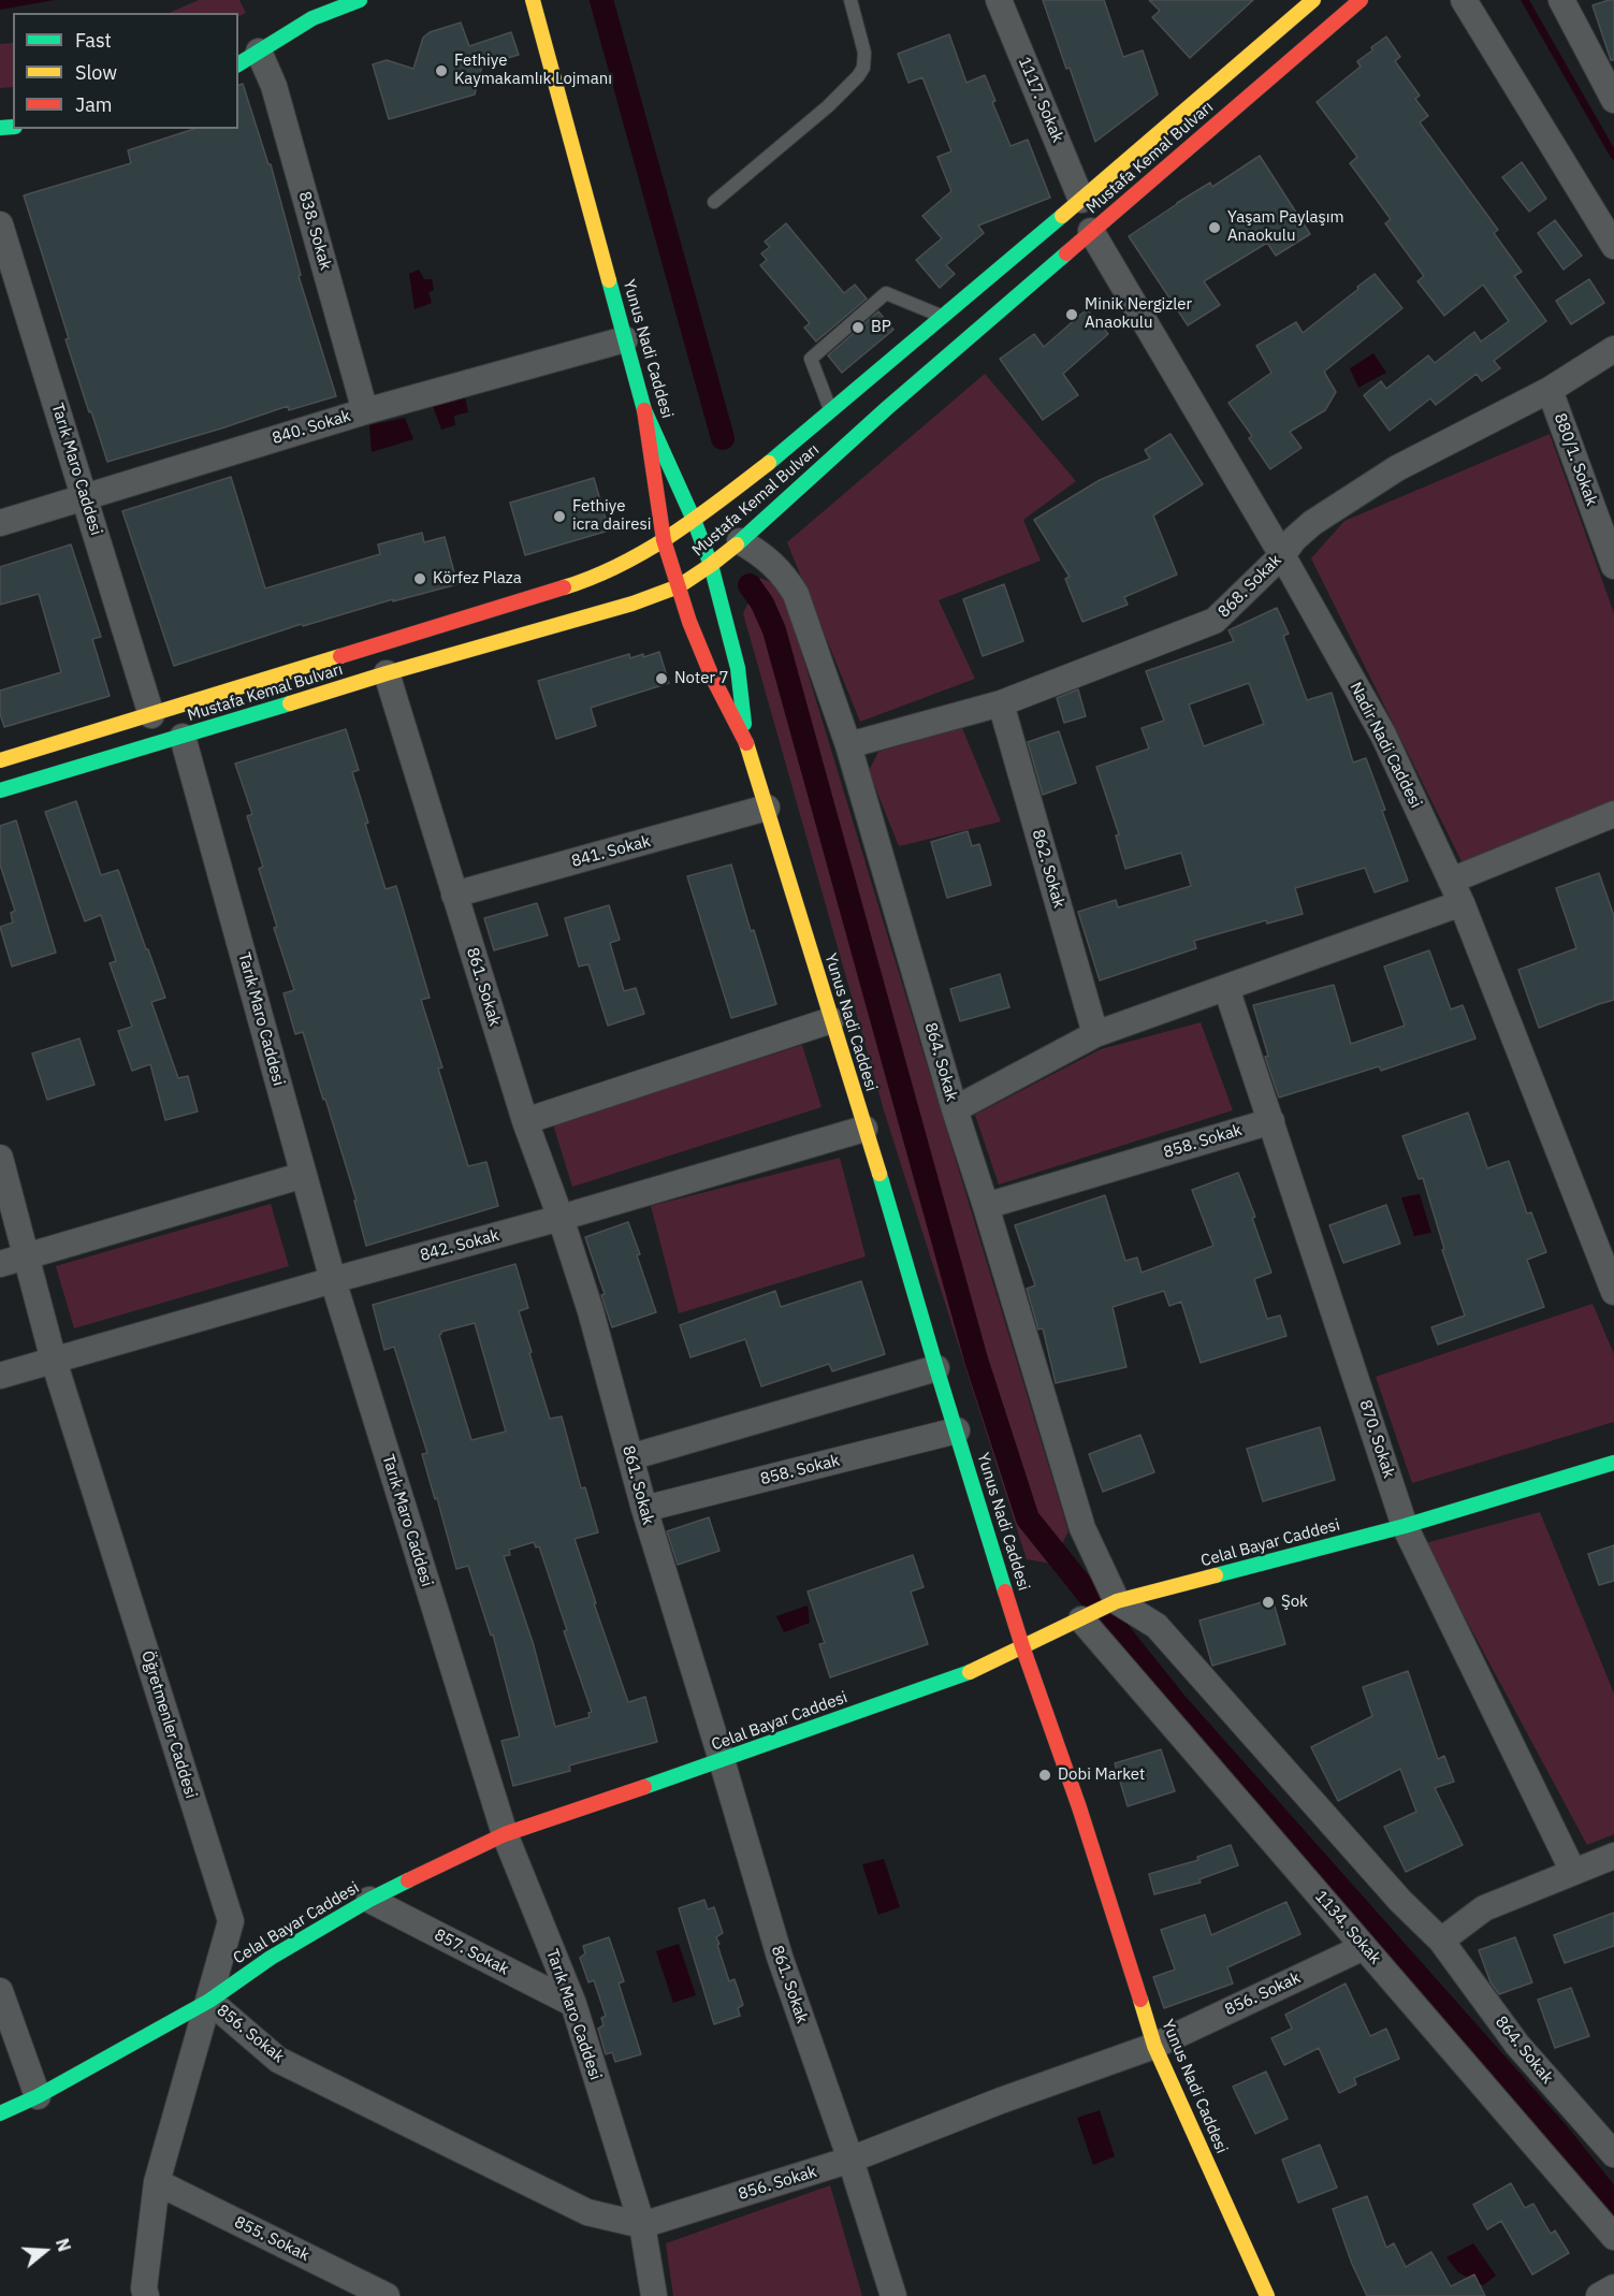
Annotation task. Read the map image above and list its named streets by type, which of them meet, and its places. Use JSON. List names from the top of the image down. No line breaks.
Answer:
{"streets":{"main road":["Mustafa Kemal Bulvarı","Yunus Nadi Caddesi","Celal Bayar Caddesi"],"street":["1117. Sokak","838. Sokak","840. Sokak","880/1. Sokak","Tarık Maro Caddesi","868. Sokak","Nadir Nadi Caddesi","841. Sokak","862. Sokak","861. Sokak","864. Sokak","858. Sokak","842. Sokak","870. Sokak","Öğretmenler Caddesi","1134. Sokak","857. Sokak","856. Sokak","855. Sokak"]},"crossings":[["1117. Sokak","Mustafa Kemal Bulvarı"],["Mustafa Kemal Bulvarı","Yunus Nadi Caddesi"],["Mustafa Kemal Bulvarı","Tarık Maro Caddesi"],["Mustafa Kemal Bulvarı","Nadir Nadi Caddesi"],["Mustafa Kemal Bulvarı","861. Sokak"],["Mustafa Kemal Bulvarı","864. Sokak"],["838. Sokak","840. Sokak"],["Yunus Nadi Caddesi","840. Sokak"],["Yunus Nadi Caddesi","841. Sokak"],["Yunus Nadi Caddesi","858. Sokak"],["Yunus Nadi Caddesi","842. Sokak"],["Yunus Nadi Caddesi","Celal Bayar Caddesi"],["Yunus Nadi Caddesi","856. Sokak"],["840. Sokak","Tarık Maro Caddesi"],["880/1. Sokak","868. Sokak"],["Tarık Maro Caddesi","842. Sokak"],["Tarık Maro Caddesi","Celal Bayar Caddesi"],["Tarık Maro Caddesi","857. Sokak"],["Tarık Maro Caddesi","856. Sokak"],["868. Sokak","Nadir Nadi Caddesi"],["868. Sokak","862. Sokak"],["868. Sokak","864. Sokak"],["841. Sokak","861. Sokak"],["861. Sokak","858. Sokak"],["861. Sokak","842. Sokak"],["861. Sokak","Celal Bayar Caddesi"],["861. Sokak","856. Sokak"],["864. Sokak","858. Sokak"],["864. Sokak","Celal Bayar Caddesi"],["858. Sokak","870. Sokak"],["842. Sokak","Öğretmenler Caddesi"],["870. Sokak","Celal Bayar Caddesi"],["Celal Bayar Caddesi","Öğretmenler Caddesi"],["Celal Bayar Caddesi","1134. Sokak"],["Celal Bayar Caddesi","857. Sokak"],["Celal Bayar Caddesi","856. Sokak"],["Öğretmenler Caddesi","856. Sokak"],["Öğretmenler Caddesi","855. Sokak"],["1134. Sokak","856. Sokak"]],"places":["Fethiye Kaymakamlık Lojmanı","Yaşam Paylaşım Anaokulu","Minik Nergizler Anaokulu","BP","Fethiye icra dairesi","Körfez Plaza","Noter 7","Şok","Dobi Market"],"legend":["Fast","Slow","Jam"],"north":"right"}
